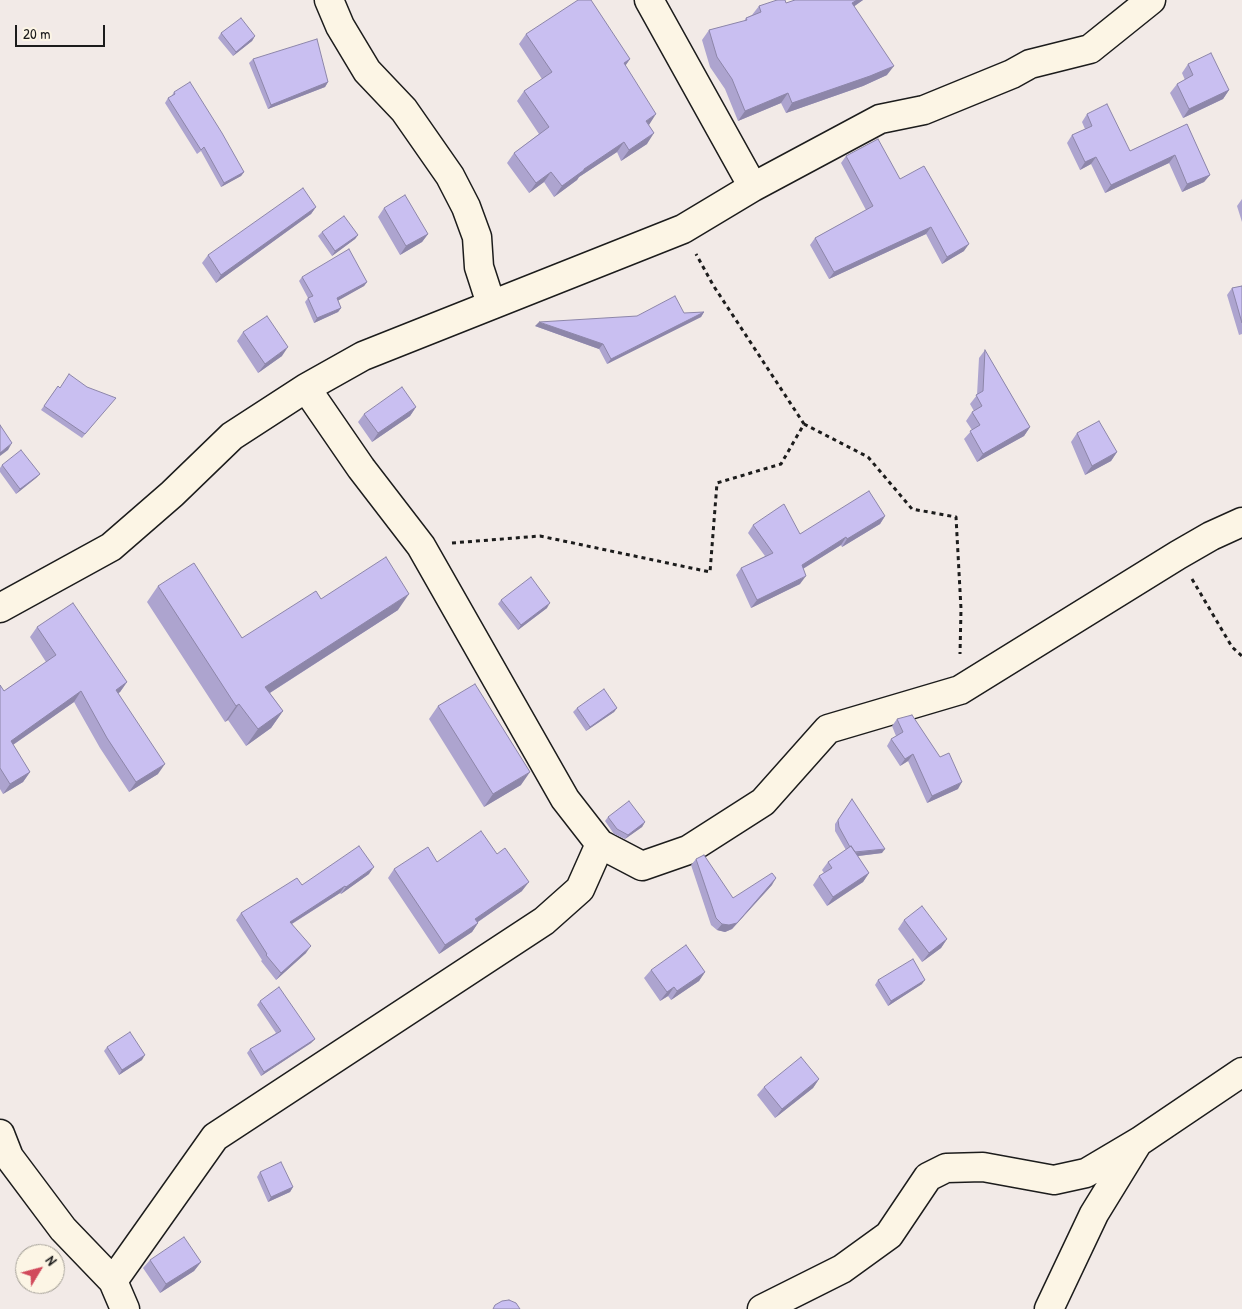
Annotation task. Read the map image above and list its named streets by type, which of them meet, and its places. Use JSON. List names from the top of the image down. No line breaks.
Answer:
{"scale_bar":"20 m","north":"top right"}
